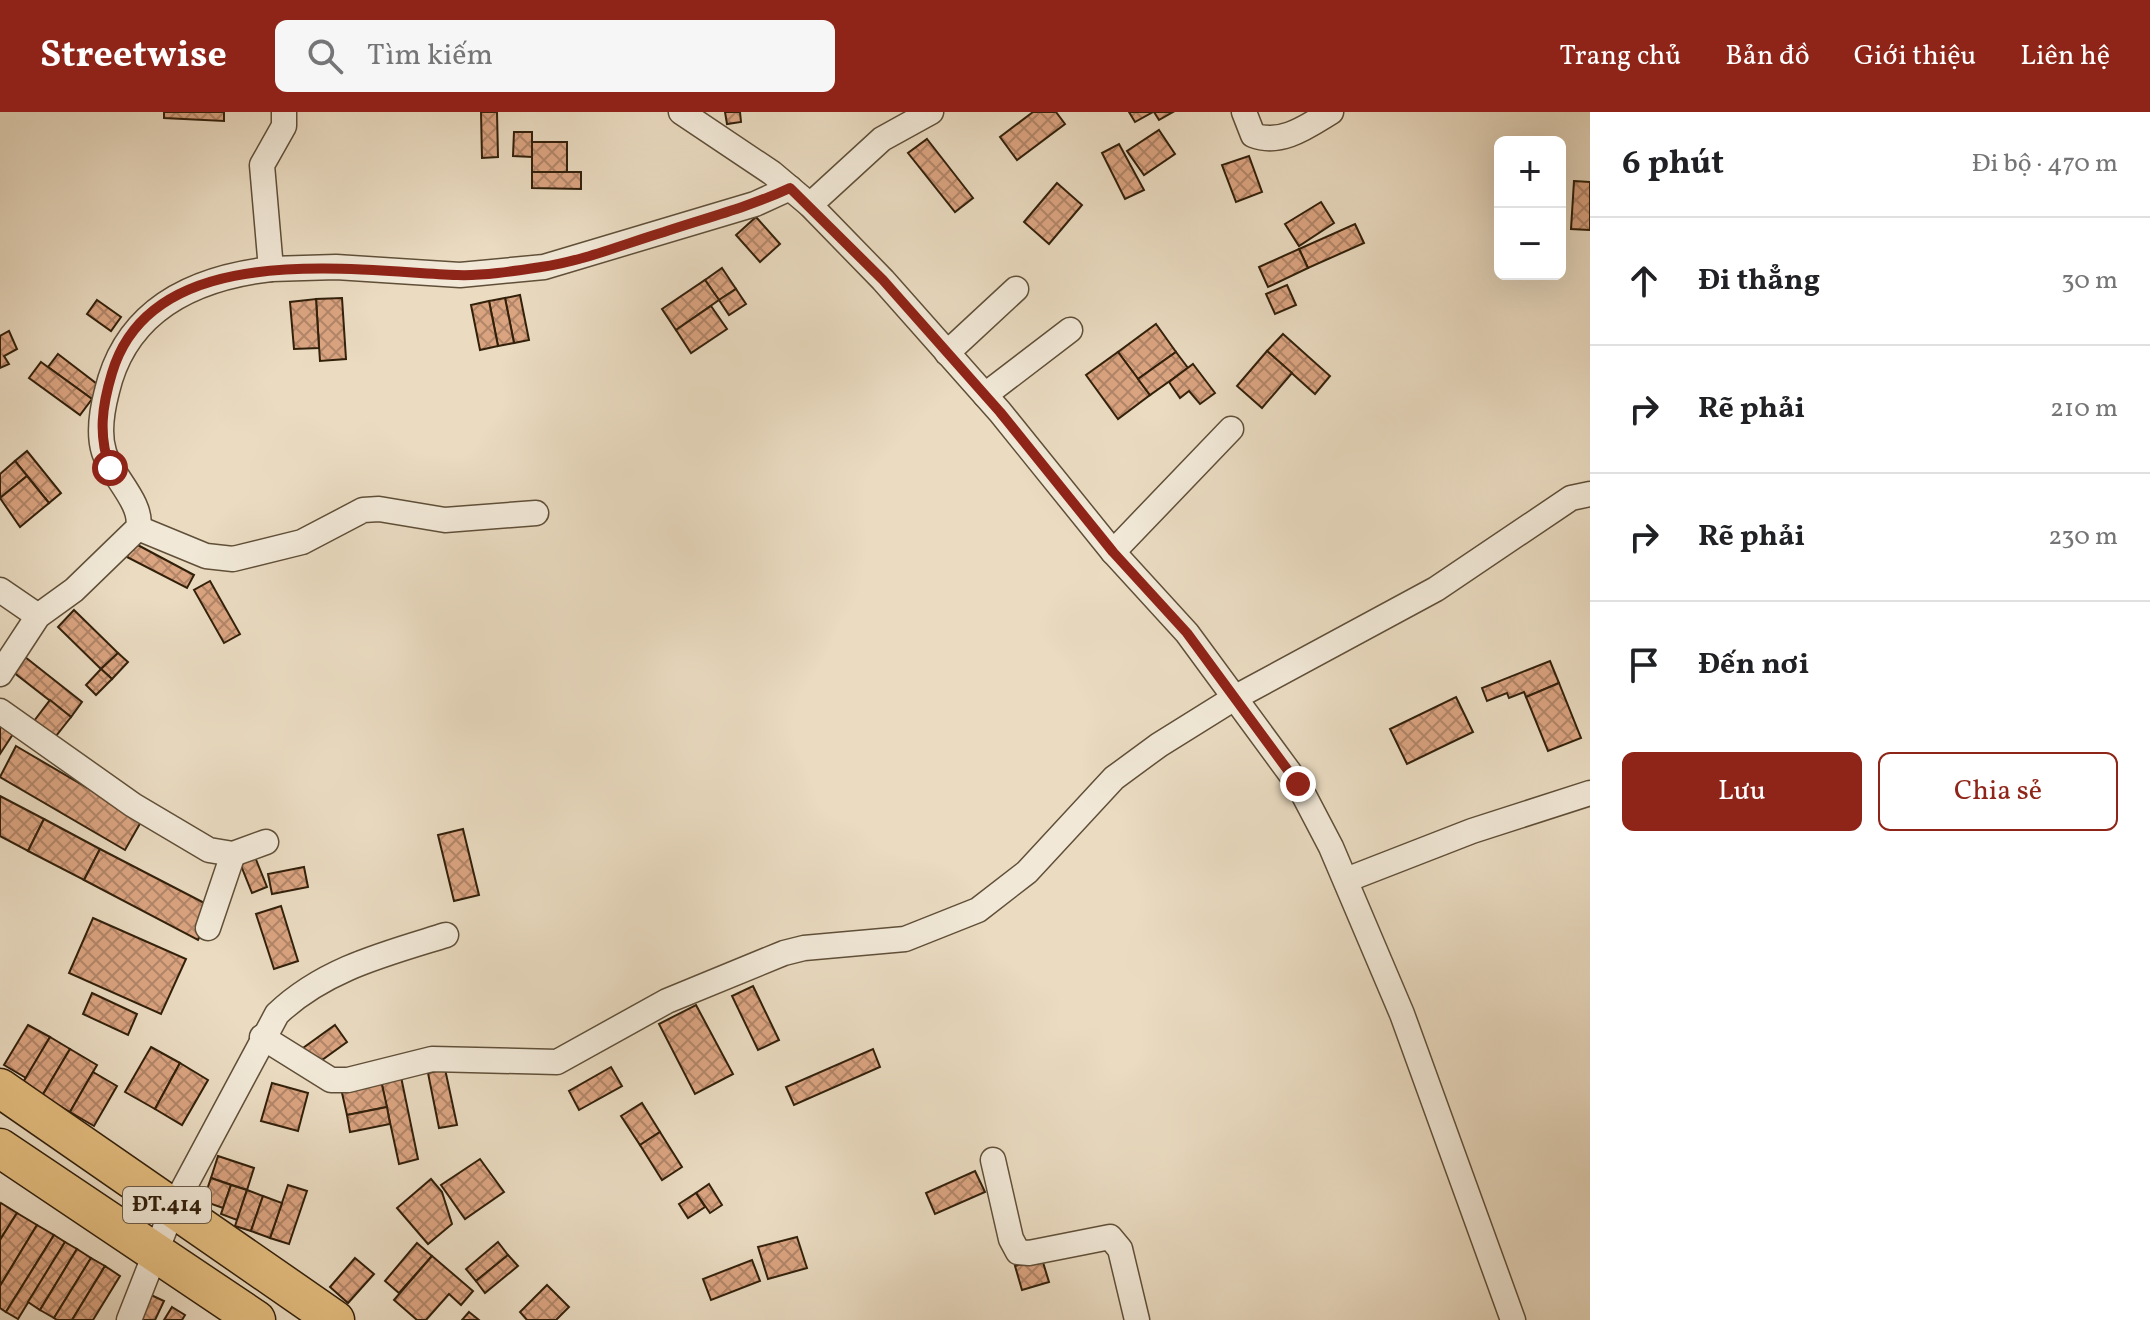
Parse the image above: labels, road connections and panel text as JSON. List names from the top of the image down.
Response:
{
  "streets": {
    "main road": ["ĐT.414"]
  },
  "page": {
    "header": "Streetwise",
    "search": "Tìm kiếm",
    "nav": [
      "Trang chủ",
      "Bản đồ",
      "Giới thiệu",
      "Liên hệ"
    ],
    "heading": ["6 phút", "Đi bộ · 470 m"],
    "map_buttons": ["+", "−"],
    "list": [
      ["Đi thẳng", "30 m"],
      ["Rẽ phải", "210 m"],
      ["Rẽ phải", "230 m"],
      "Đến nơi"
    ],
    "buttons": ["Lưu", "Chia sẻ"]
  }
}
